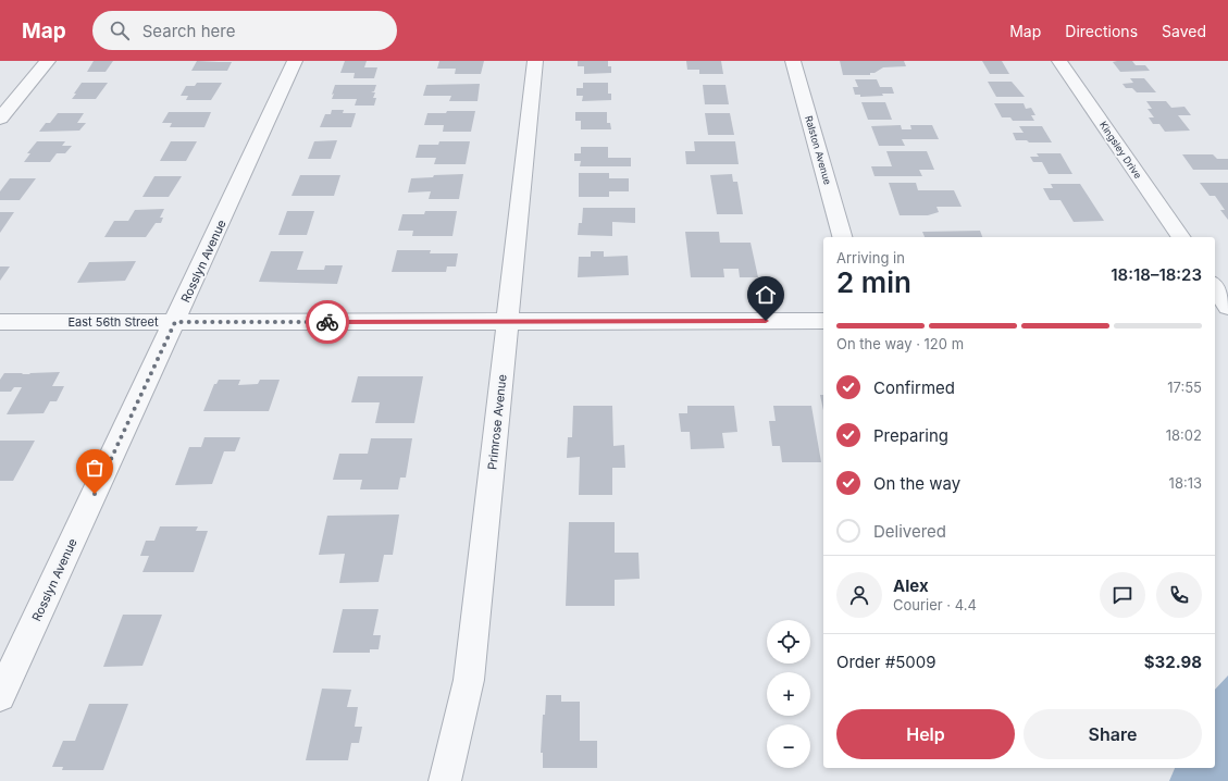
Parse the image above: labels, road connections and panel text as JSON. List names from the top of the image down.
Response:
{
  "streets": {
    "street": [
      "Ralston Avenue",
      "Kingsley Drive",
      "Rosslyn Avenue",
      "East 56th Street",
      "Primrose Avenue"
    ]
  },
  "crossings": [
    ["Rosslyn Avenue", "East 56th Street"],
    ["East 56th Street", "Primrose Avenue"]
  ],
  "page": {
    "header": "Map",
    "search": "Search here",
    "nav": ["Map", "Directions", "Saved"],
    "heading": ["2 min", "Arriving in", "18:18–18:23"],
    "panel": [
      "Alex",
      "Courier · 4.4",
      "Order #5009",
      "$32.98"
    ],
    "bar": "On the way · 120 m",
    "list": [
      ["Confirmed", "17:55"],
      ["Preparing", "18:02"],
      ["On the way", "18:13"],
      "Delivered"
    ],
    "map_buttons": ["+", "−"],
    "buttons": ["Help", "Share"]
  }
}
